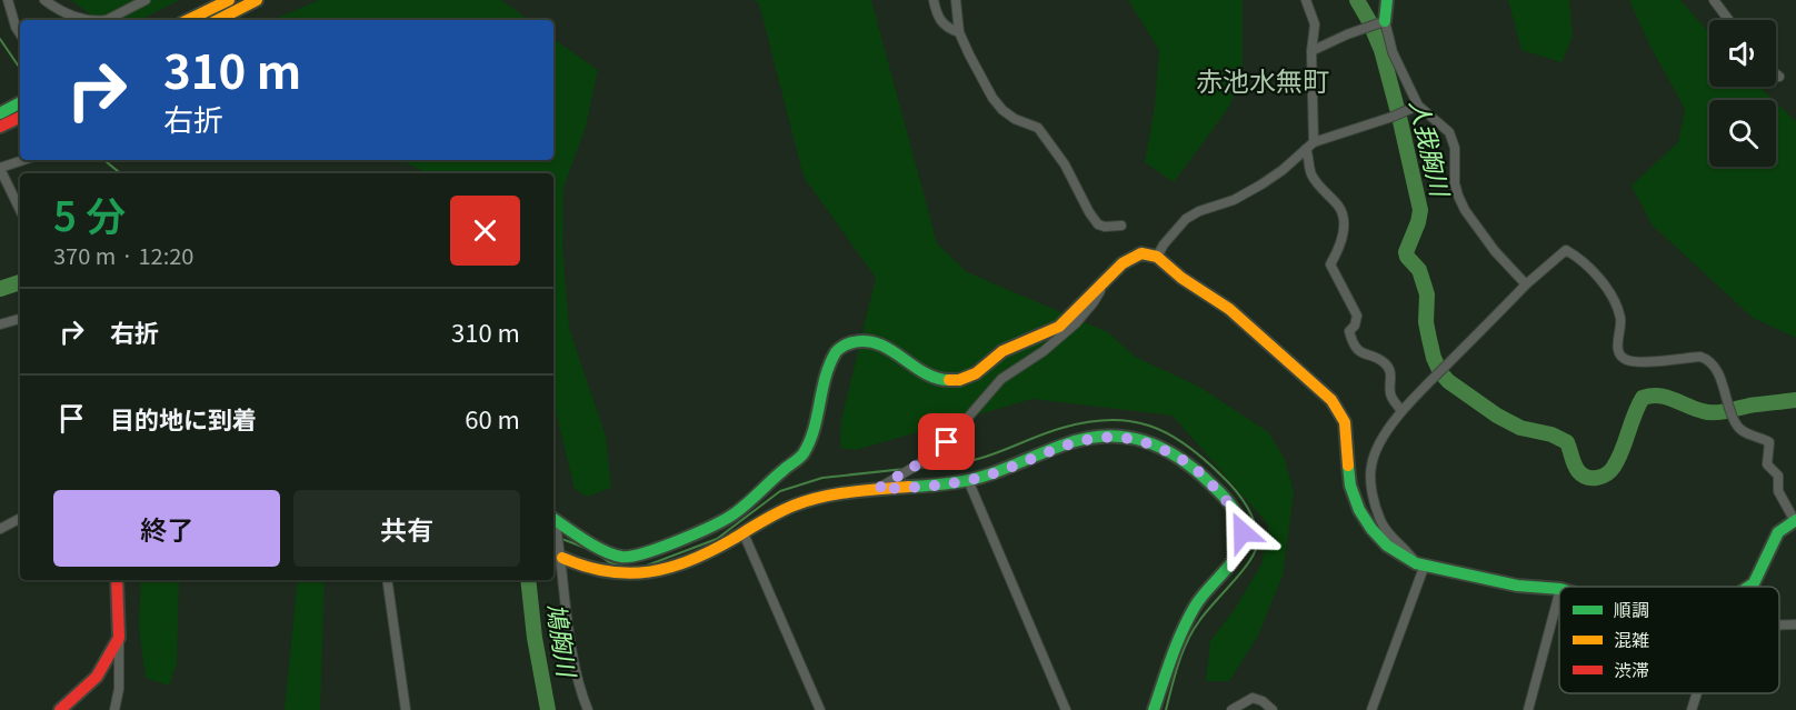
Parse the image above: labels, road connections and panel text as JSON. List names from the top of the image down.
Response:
{
  "districts": ["赤池水無町"],
  "water": ["人我胸川", "鳩胸川"],
  "legend": ["順調", "混雑", "渋滞"],
  "page": {
    "turn": ["310 m", "右折"],
    "heading": ["5 分", "370 m · 12:20"],
    "list": [
      {
        "name": "右折",
        "value": "310 m"
      },
      {
        "name": "目的地に到着",
        "value": "60 m"
      }
    ],
    "buttons": ["終了", "共有"]
  }
}
